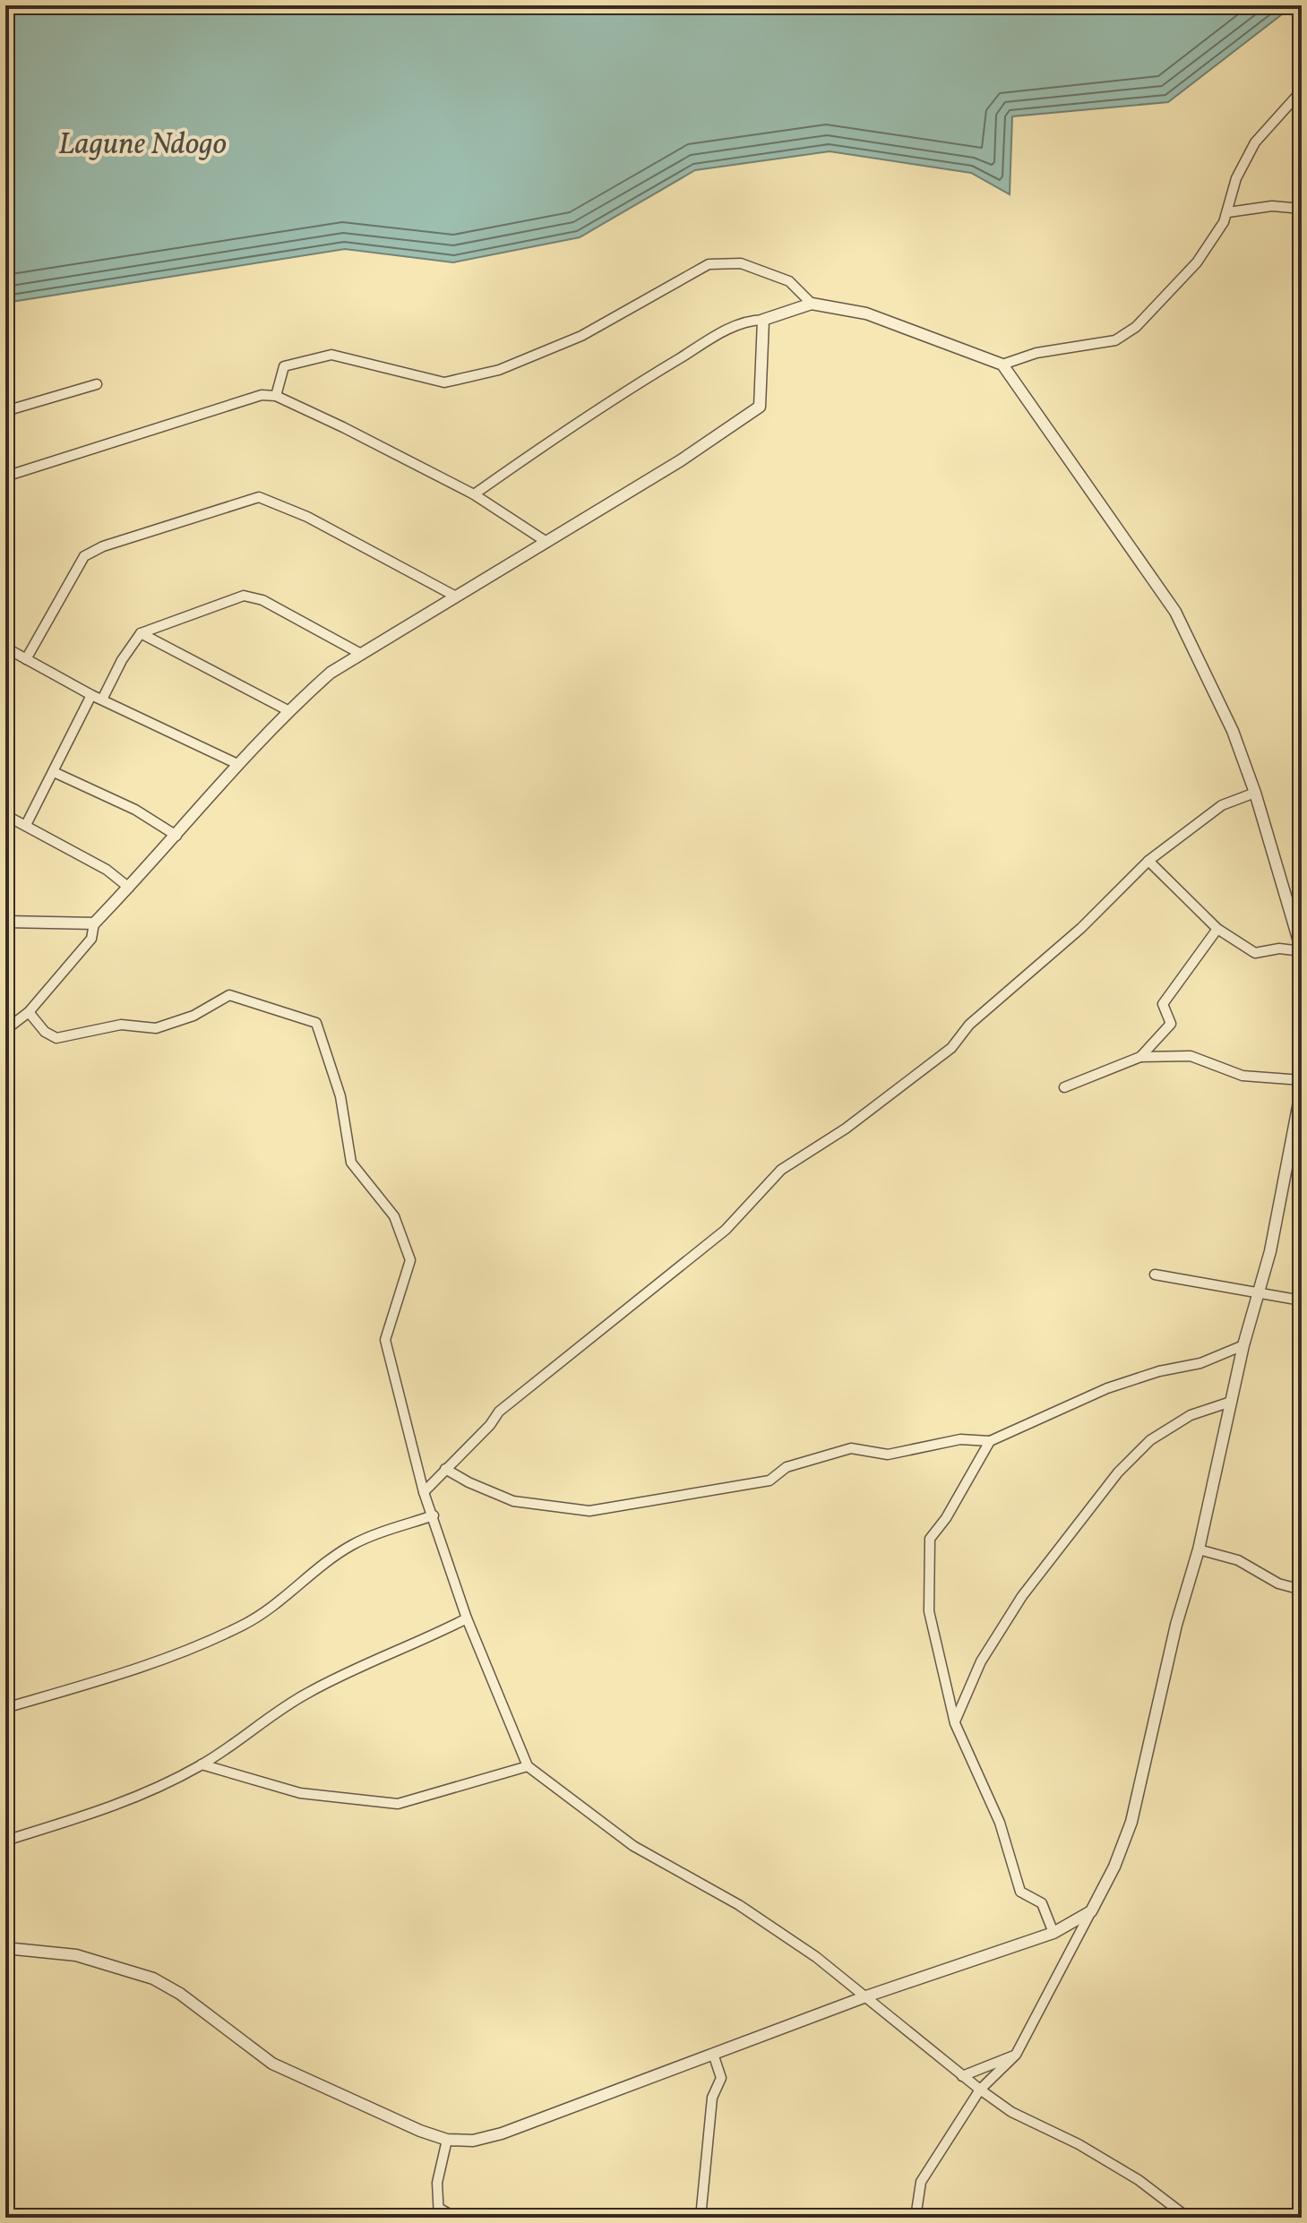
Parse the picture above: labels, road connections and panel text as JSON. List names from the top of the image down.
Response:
{
  "water": ["Lagune Ndogo"]
}
